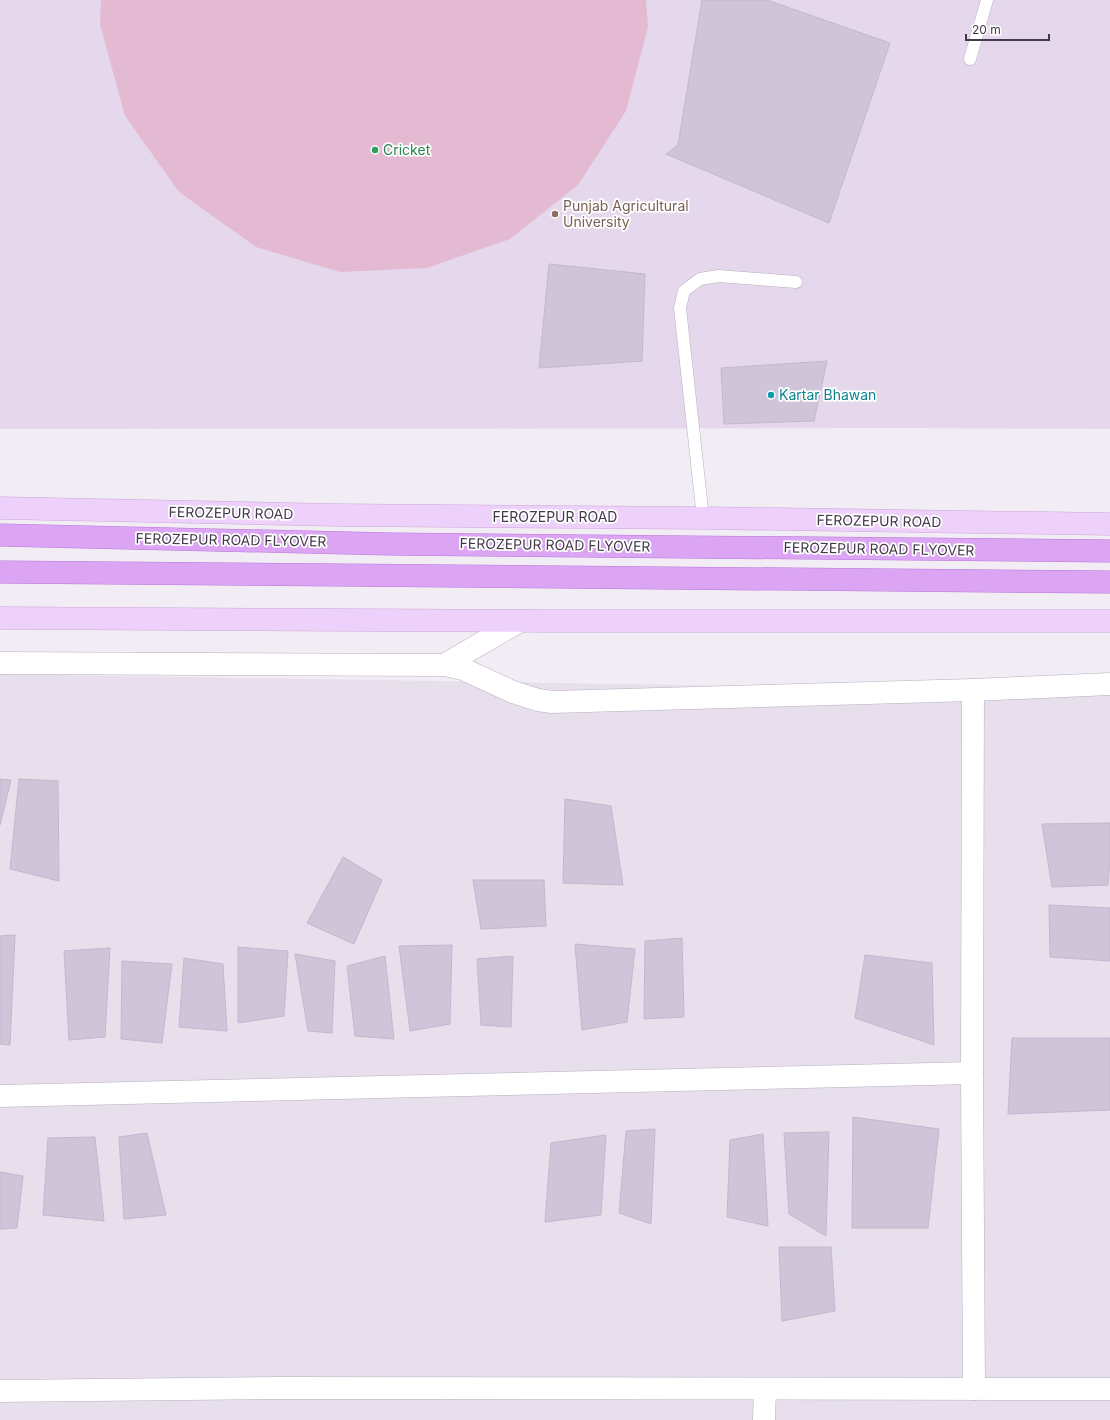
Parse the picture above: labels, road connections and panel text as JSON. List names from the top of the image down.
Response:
{
  "streets": {
    "main road": ["FEROZEPUR ROAD", "FEROZEPUR ROAD FLYOVER"]
  },
  "places": ["Cricket", "Punjab Agricultural University", "Kartar Bhawan"],
  "scale_bar": "20 m"
}
